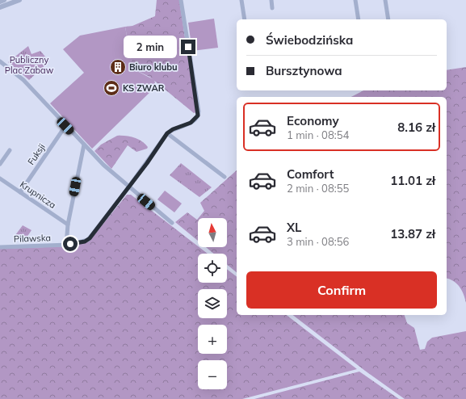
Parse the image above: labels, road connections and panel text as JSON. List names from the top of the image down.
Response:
{
  "streets": {
    "street": ["Fuksji", "Krupnicza", "Pilawska"]
  },
  "crossings": [
    ["Fuksji", "Krupnicza"]
  ],
  "parks": ["Publiczny Plac Zabaw"],
  "places": {
    "building": ["Biuro klubu"],
    "sports": ["KS ZWAR"]
  },
  "north": "top",
  "page": {
    "banner": ["Świebodzińska", "Bursztynowa"],
    "bubble": "2 min",
    "list": [
      {
        "name": "Economy",
        "note": "1 min · 08:54",
        "value": "8.16 zł"
      },
      {
        "name": "Comfort",
        "note": "2 min · 08:55",
        "value": "11.01 zł"
      },
      {
        "name": "XL",
        "note": "3 min · 08:56",
        "value": "13.87 zł"
      }
    ],
    "map_buttons": ["+", "−"],
    "buttons": "Confirm"
  }
}
